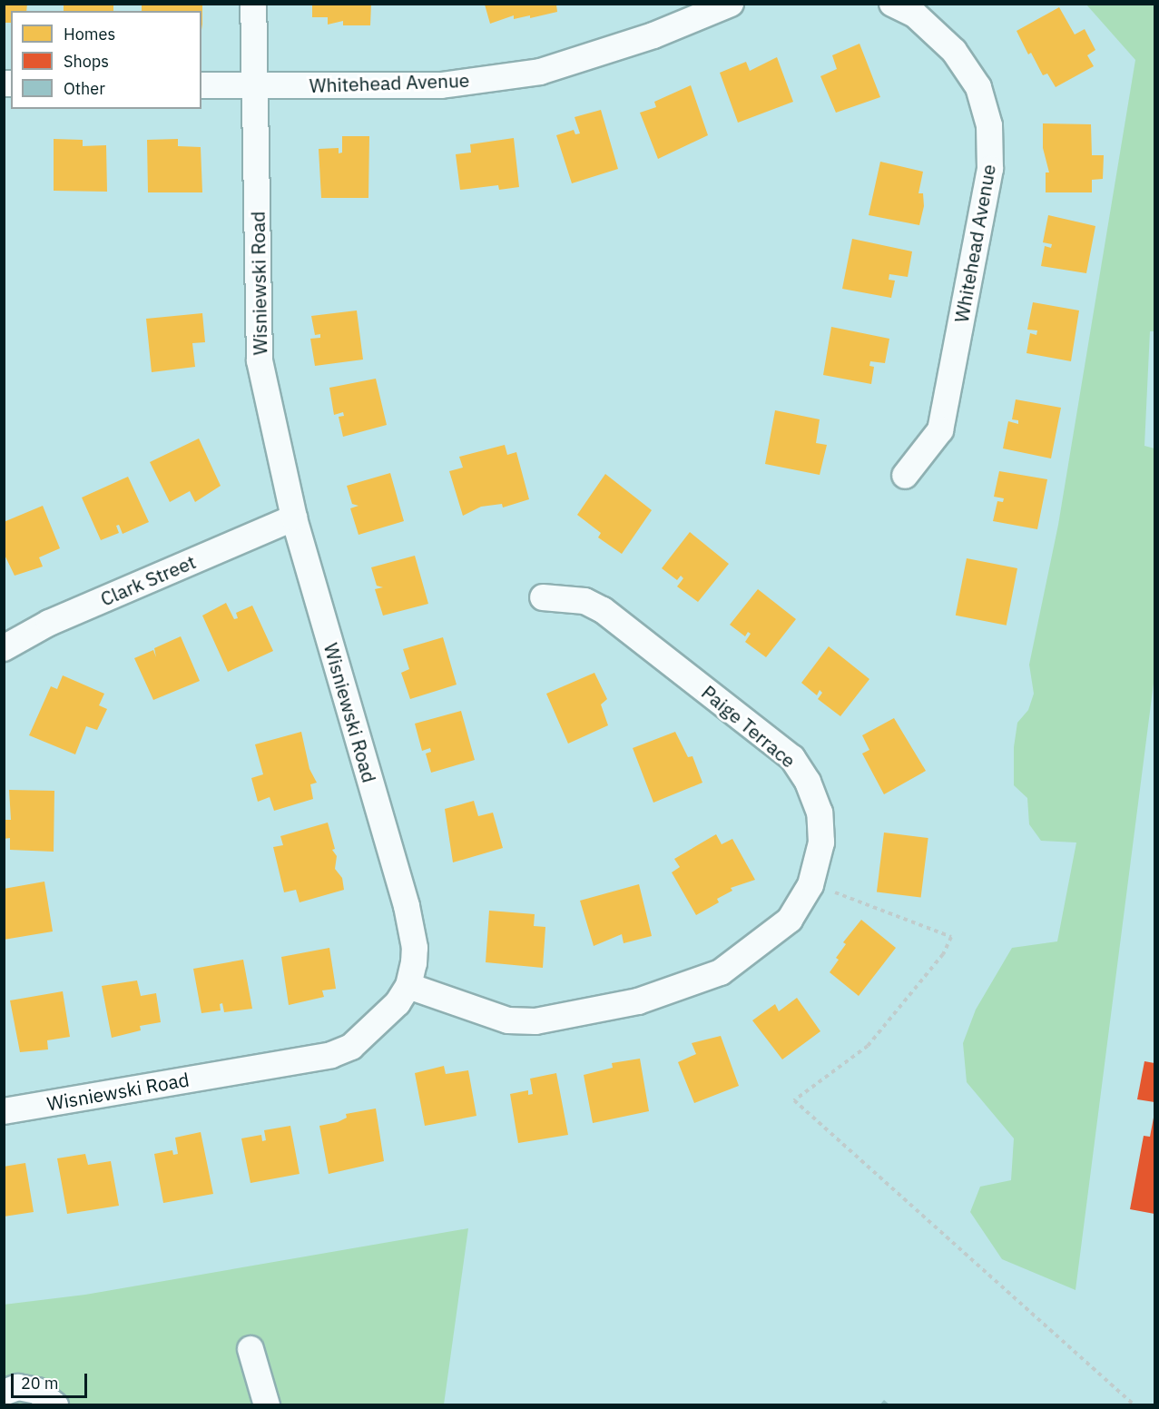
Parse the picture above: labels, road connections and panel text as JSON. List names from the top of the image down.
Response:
{
  "streets": {
    "street": [
      "Whitehead Avenue",
      "Wisniewski Road",
      "Clark Street",
      "Paige Terrace"
    ]
  },
  "crossings": [
    ["Whitehead Avenue", "Wisniewski Road"],
    ["Wisniewski Road", "Clark Street"],
    ["Wisniewski Road", "Paige Terrace"]
  ],
  "legend": ["Homes", "Shops", "Other"],
  "scale_bar": "20 m"
}
